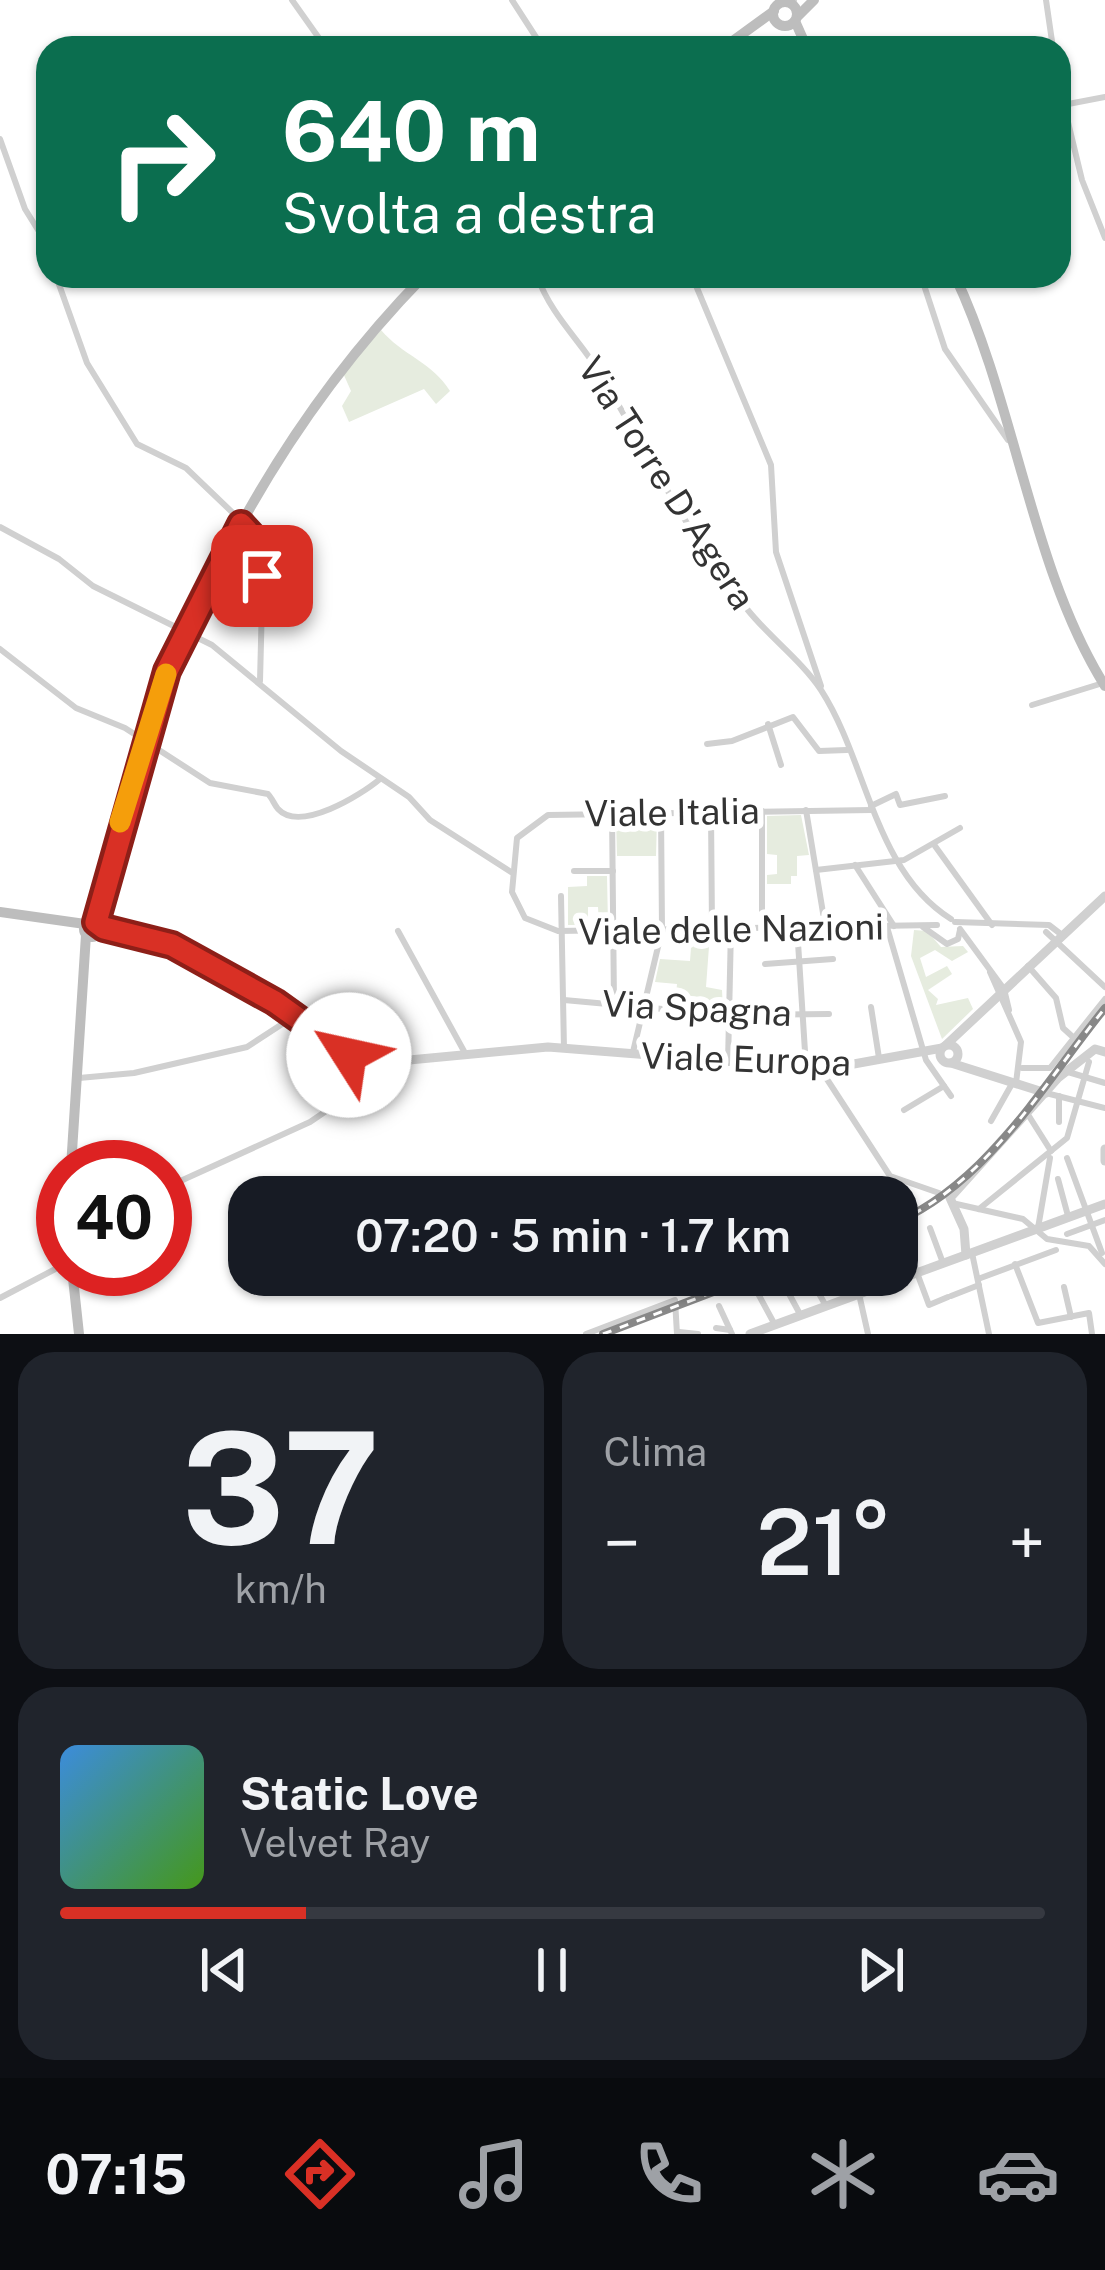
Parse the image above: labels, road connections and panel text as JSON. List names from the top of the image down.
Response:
{
  "streets": {
    "street": [
      "Via Torre D'Agera",
      "Viale Italia",
      "Viale delle Nazioni",
      "Via Spagna",
      "Viale Europa"
    ]
  },
  "crossings": [
    ["Via Torre D'Agera", "Viale Italia"],
    ["Viale Italia", "Viale delle Nazioni"]
  ],
  "page": {
    "turn": ["640 m", "Svolta a destra"],
    "limit": "40",
    "trip": "07:20 · 5 min · 1.7 km",
    "tile": [
      ["37", "km/h"],
      "Clima"
    ],
    "heat": ["−", "21°", "+"],
    "song": ["Static Love", "Velvet Ray"],
    "tabs": "07:15"
  }
}
